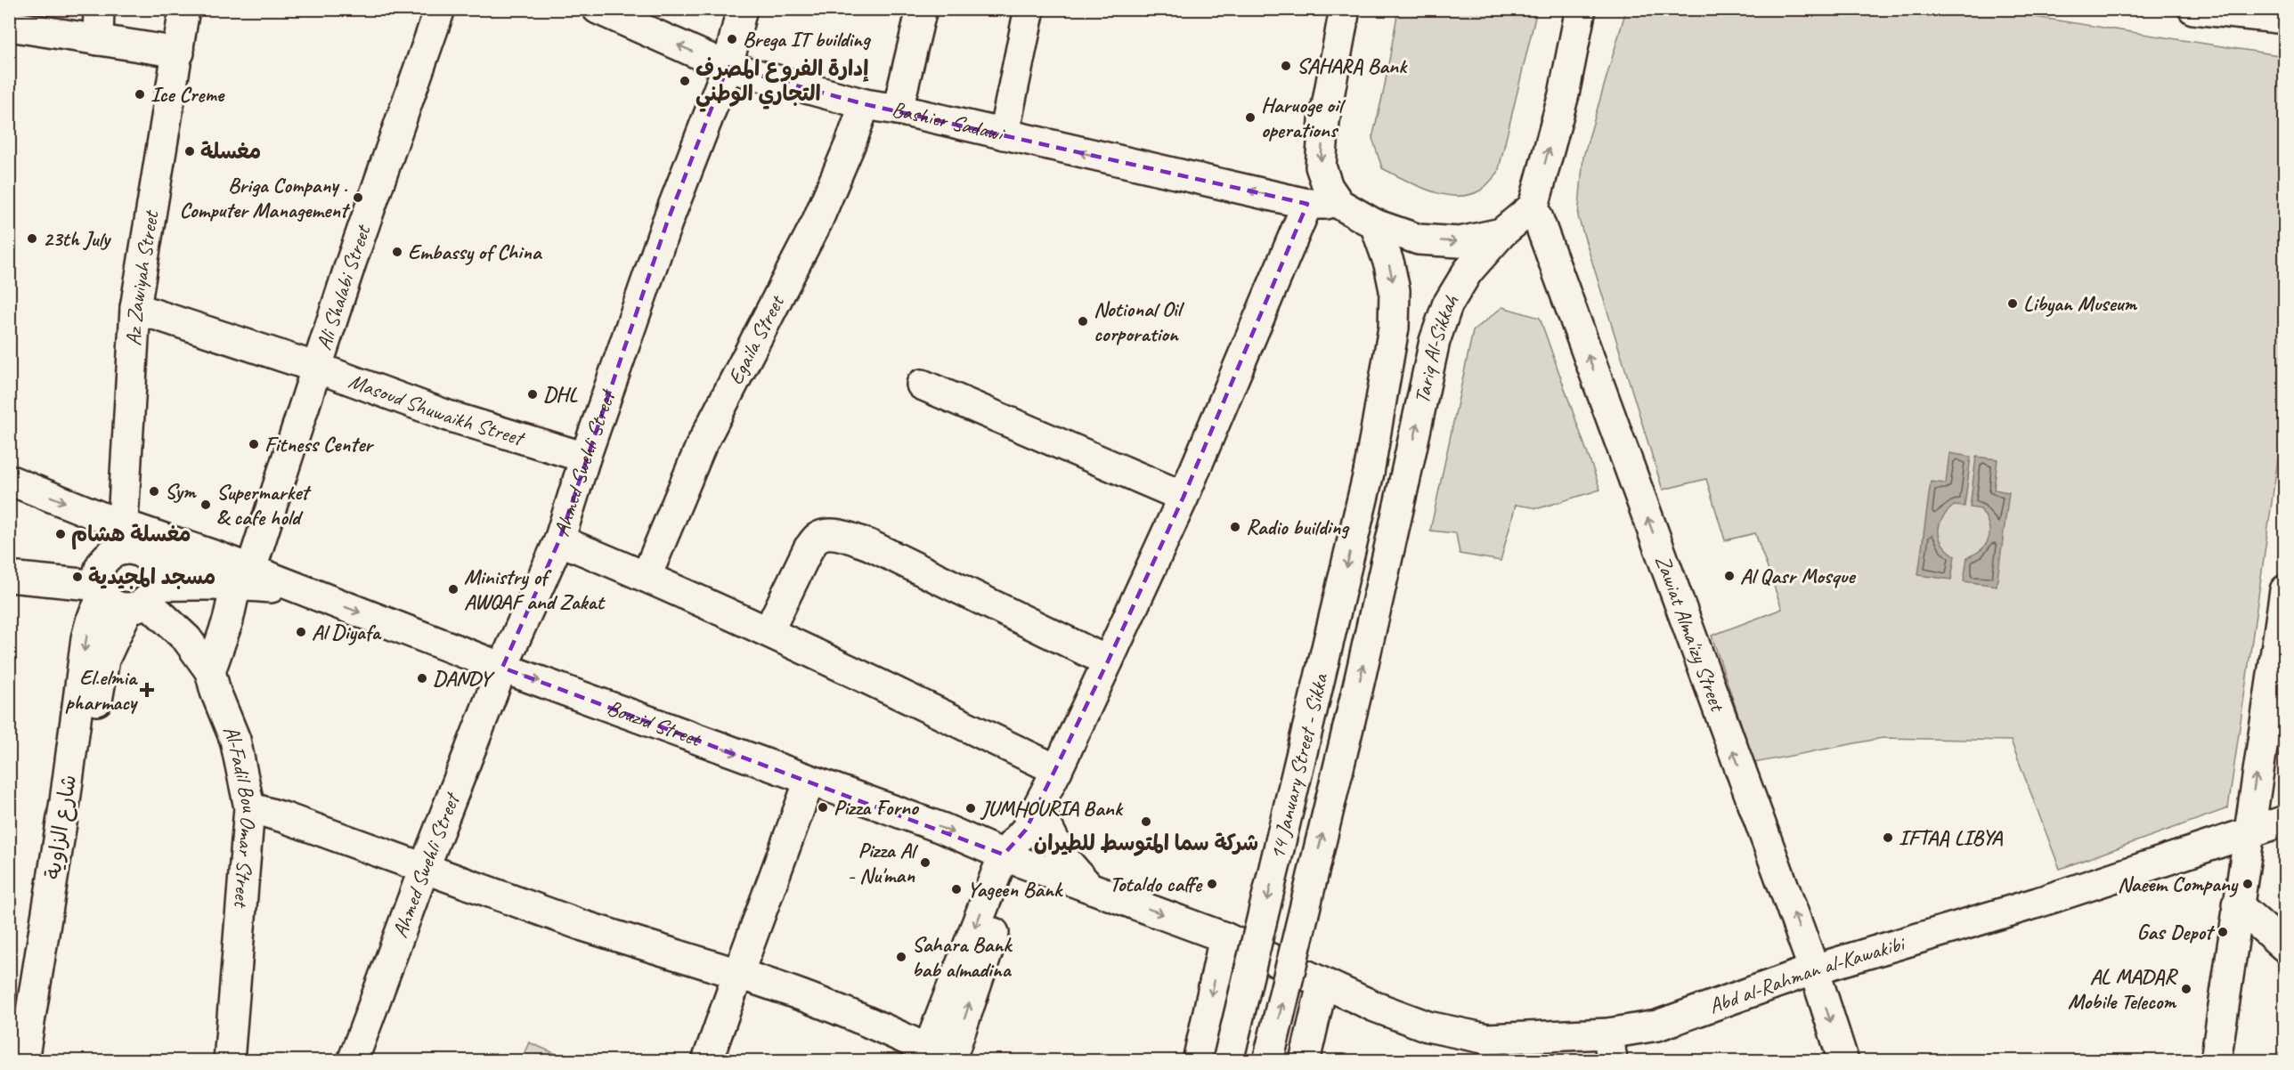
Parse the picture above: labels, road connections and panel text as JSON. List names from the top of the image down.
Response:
{
  "streets": {
    "main road": [
      "Bashier Sadawi",
      "Az Zawiyah Street",
      "Ali Shalabi Street",
      "Egaila Street",
      "Tariq Al-Sikkah",
      "Masoud Shuwaikh Street",
      "Ahmed Swehli Street",
      "Zawiat Alma'izy Street",
      "Bouzid Street",
      "14 January Street - Sikka",
      "Al-Fadil Bou Omar Street",
      "شارع الزاوية",
      "Abd al-Rahman al-Kawakibi"
    ]
  },
  "crossings": [
    ["Bashier Sadawi", "Egaila Street"],
    ["Bashier Sadawi", "Ahmed Swehli Street"],
    ["Az Zawiyah Street", "Masoud Shuwaikh Street"],
    ["Az Zawiyah Street", "Bouzid Street"],
    ["Az Zawiyah Street", "Al-Fadil Bou Omar Street"],
    ["Az Zawiyah Street", "شارع الزاوية"],
    ["Ali Shalabi Street", "Masoud Shuwaikh Street"],
    ["Ali Shalabi Street", "Bouzid Street"],
    ["Ali Shalabi Street", "Al-Fadil Bou Omar Street"],
    ["Tariq Al-Sikkah", "Zawiat Alma'izy Street"],
    ["Tariq Al-Sikkah", "14 January Street - Sikka"],
    ["Masoud Shuwaikh Street", "Ahmed Swehli Street"],
    ["Ahmed Swehli Street", "Bouzid Street"],
    ["Zawiat Alma'izy Street", "Abd al-Rahman al-Kawakibi"],
    ["Bouzid Street", "Al-Fadil Bou Omar Street"],
    ["Bouzid Street", "Abd al-Rahman al-Kawakibi"],
    ["Al-Fadil Bou Omar Street", "شارع الزاوية"]
  ],
  "one_way": ["Bashier Sadawi"],
  "places": {
    "other": [
      "Brega IT building",
      "SAHARA Bank",
      "إدارة الفروع المصرف التجاري الوطني",
      "Ice Creme",
      "Haruoge oil operations",
      "مغسلة",
      "Briga Company . Computer Management",
      "23th July",
      "Embassy of China",
      "Libyan Museum",
      "Notional Oil corporation",
      "DHL",
      "Fitness Center",
      "Sym",
      "Supermarket & cafe hold",
      "Radio building",
      "مغسلة هشام",
      "Al Qasr Mosque",
      "مسجد المجيدية",
      "Ministry of AWQAF and Zakat",
      "Al Diyafa",
      "DANDY",
      "Pizza Forno",
      "JUMHOURIA Bank",
      "شركة سما المتوسط للطيران",
      "IFTAA LIBYA",
      "Pizza Al - Nu'man",
      "Totaldo caffe",
      "Naeem Company",
      "Yageen Bank",
      "Gas Depot",
      "Sahara Bank bab almadina",
      "AL MADAR Mobile Telecom"
    ],
    "health": ["El.elmia pharmacy"]
  }
}
